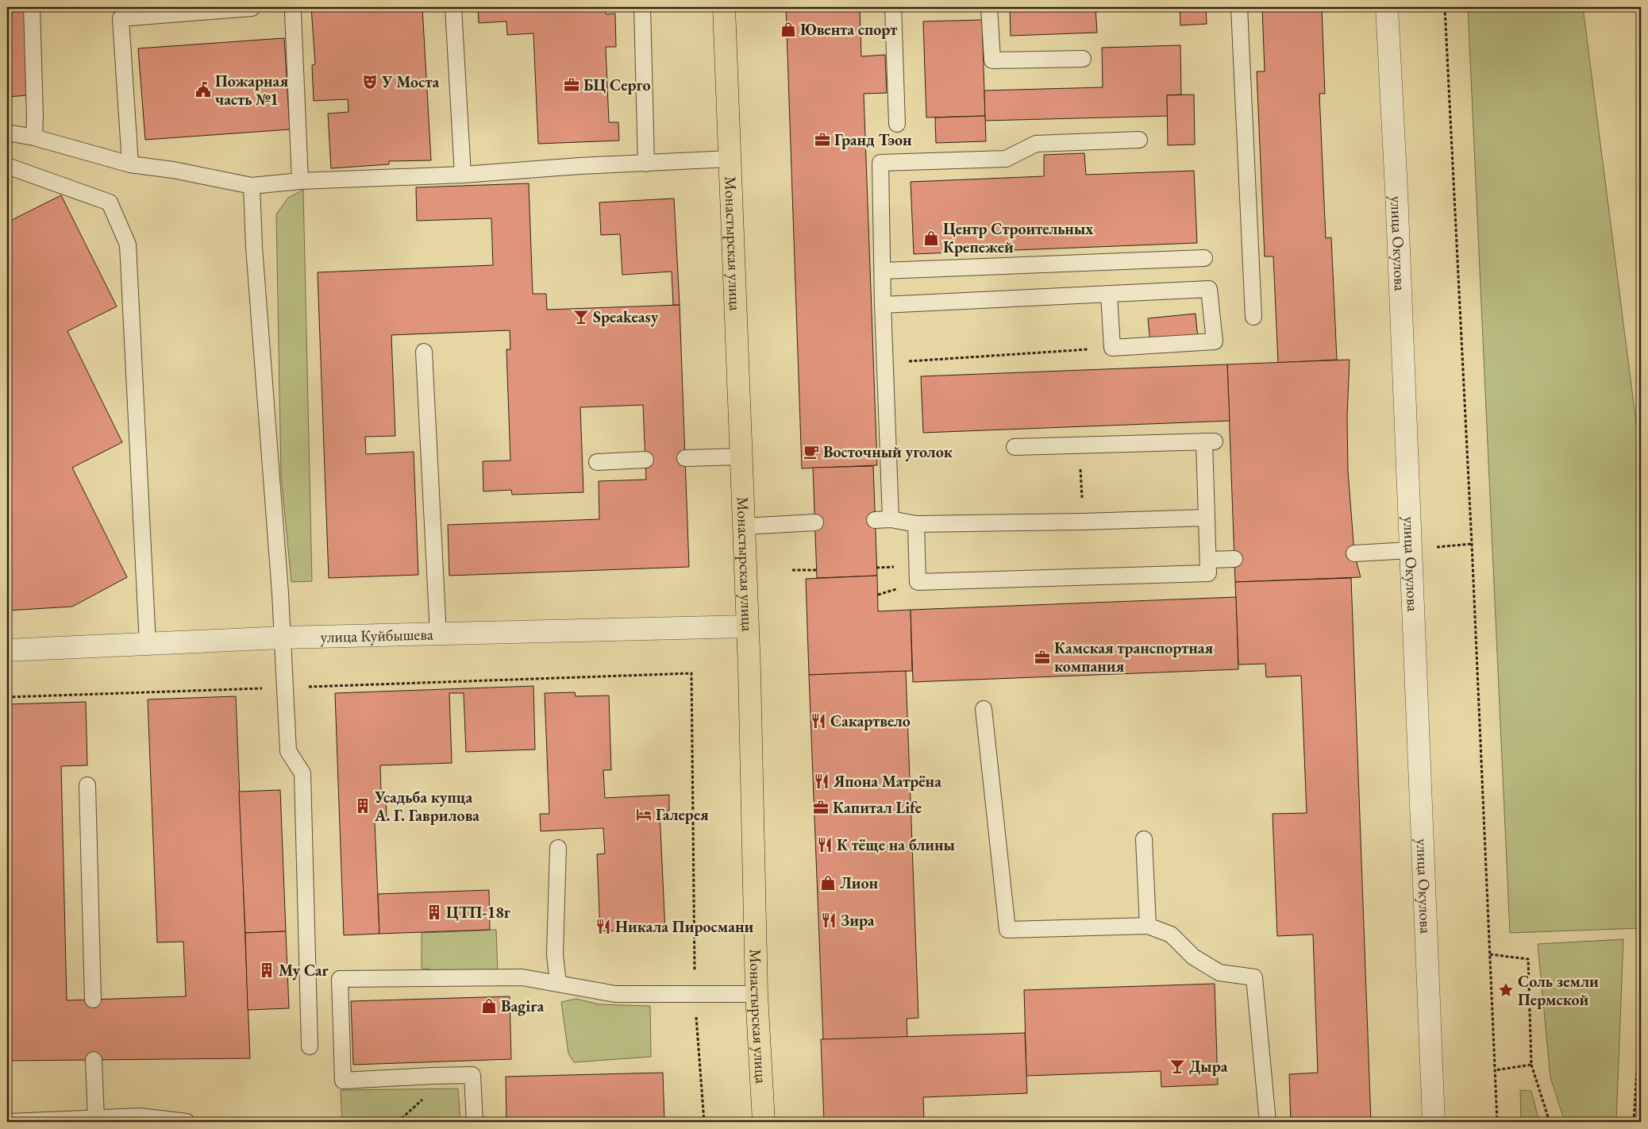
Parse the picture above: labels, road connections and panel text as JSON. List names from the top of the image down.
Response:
{
  "streets": {
    "main road": ["Монастырская улица"],
    "street": ["улица Окулова", "улица Куйбышева"]
  },
  "crossings": [
    ["Монастырская улица", "улица Куйбышева"]
  ],
  "places": {
    "shop": [
      "Ювента спорт",
      "Центр Строительных Крепежей",
      "Лион",
      "Bagira"
    ],
    "theatre": ["У Моста"],
    "office": [
      "БЦ Серго",
      "Гранд Тэон",
      "Камская транспортная компания",
      "Капитал Life"
    ],
    "public building": ["Пожарная часть №1"],
    "bar": ["Speakeasy", "Дыра"],
    "cafe": ["Восточный уголок"],
    "restaurant": [
      "Сакартвело",
      "Япона Матрёна",
      "К тёще на блины",
      "Зира",
      "Никала Пиросмани"
    ],
    "building": ["Усадьба купца А. Г. Гаврилова", "ЦТП-18г", "My Car"],
    "hotel": ["Галерея"],
    "place": ["Соль земли Пермской"]
  }
}
